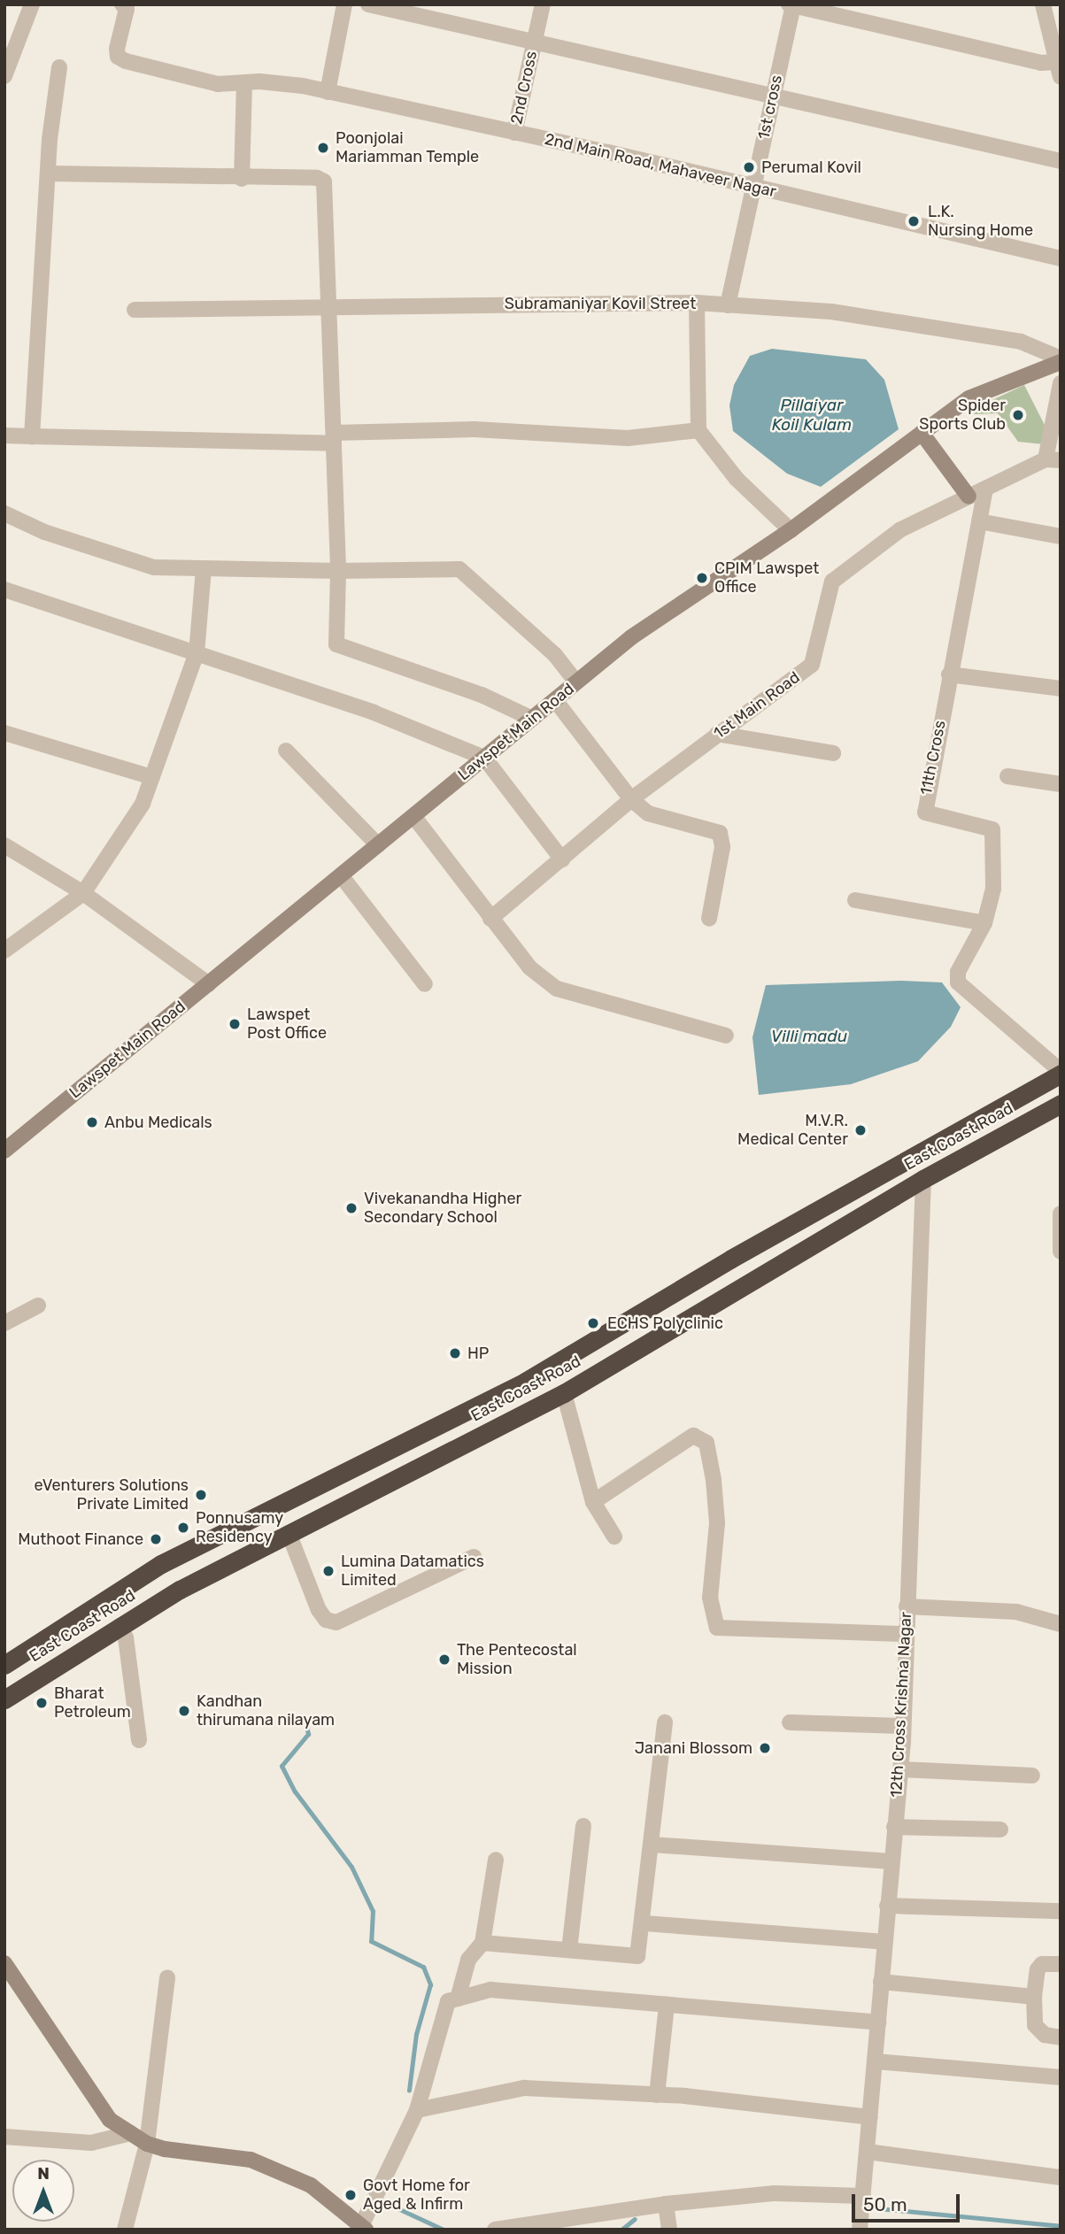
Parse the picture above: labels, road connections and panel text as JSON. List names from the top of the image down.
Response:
{
  "streets": {
    "highway": ["East Coast Road"],
    "street": [
      "2nd Cross",
      "1st cross",
      "2nd Main Road, Mahaveer Nagar",
      "Subramaniyar Kovil Street",
      "1st Main Road",
      "Lawspet Main Road",
      "11th Cross",
      "12th Cross Krishna Nagar"
    ]
  },
  "crossings": [
    ["2nd Cross", "2nd Main Road, Mahaveer Nagar"],
    ["1st cross", "2nd Main Road, Mahaveer Nagar"],
    ["1st cross", "Subramaniyar Kovil Street"],
    ["Subramaniyar Kovil Street", "Lawspet Main Road"],
    ["1st Main Road", "11th Cross"],
    ["11th Cross", "East Coast Road"],
    ["East Coast Road", "12th Cross Krishna Nagar"]
  ],
  "water": ["Pillaiyar Koil Kulam", "Villi madu"],
  "places": [
    "Poonjolai Mariamman Temple",
    "Perumal Kovil",
    "L.K. Nursing Home",
    "Spider Sports Club",
    "CPIM Lawspet Office",
    "Lawspet Post Office",
    "Anbu Medicals",
    "M.V.R. Medical Center",
    "Vivekanandha Higher Secondary School",
    "ECHS Polyclinic",
    "HP",
    "eVenturers Solutions Private Limited",
    "Ponnusamy Residency",
    "Muthoot Finance",
    "Lumina Datamatics Limited",
    "The Pentecostal Mission",
    "Bharat Petroleum",
    "Kandhan thirumana nilayam",
    "Janani Blossom",
    "Govt Home for Aged & Infirm"
  ],
  "scale_bar": "50 m",
  "north": "top"
}
